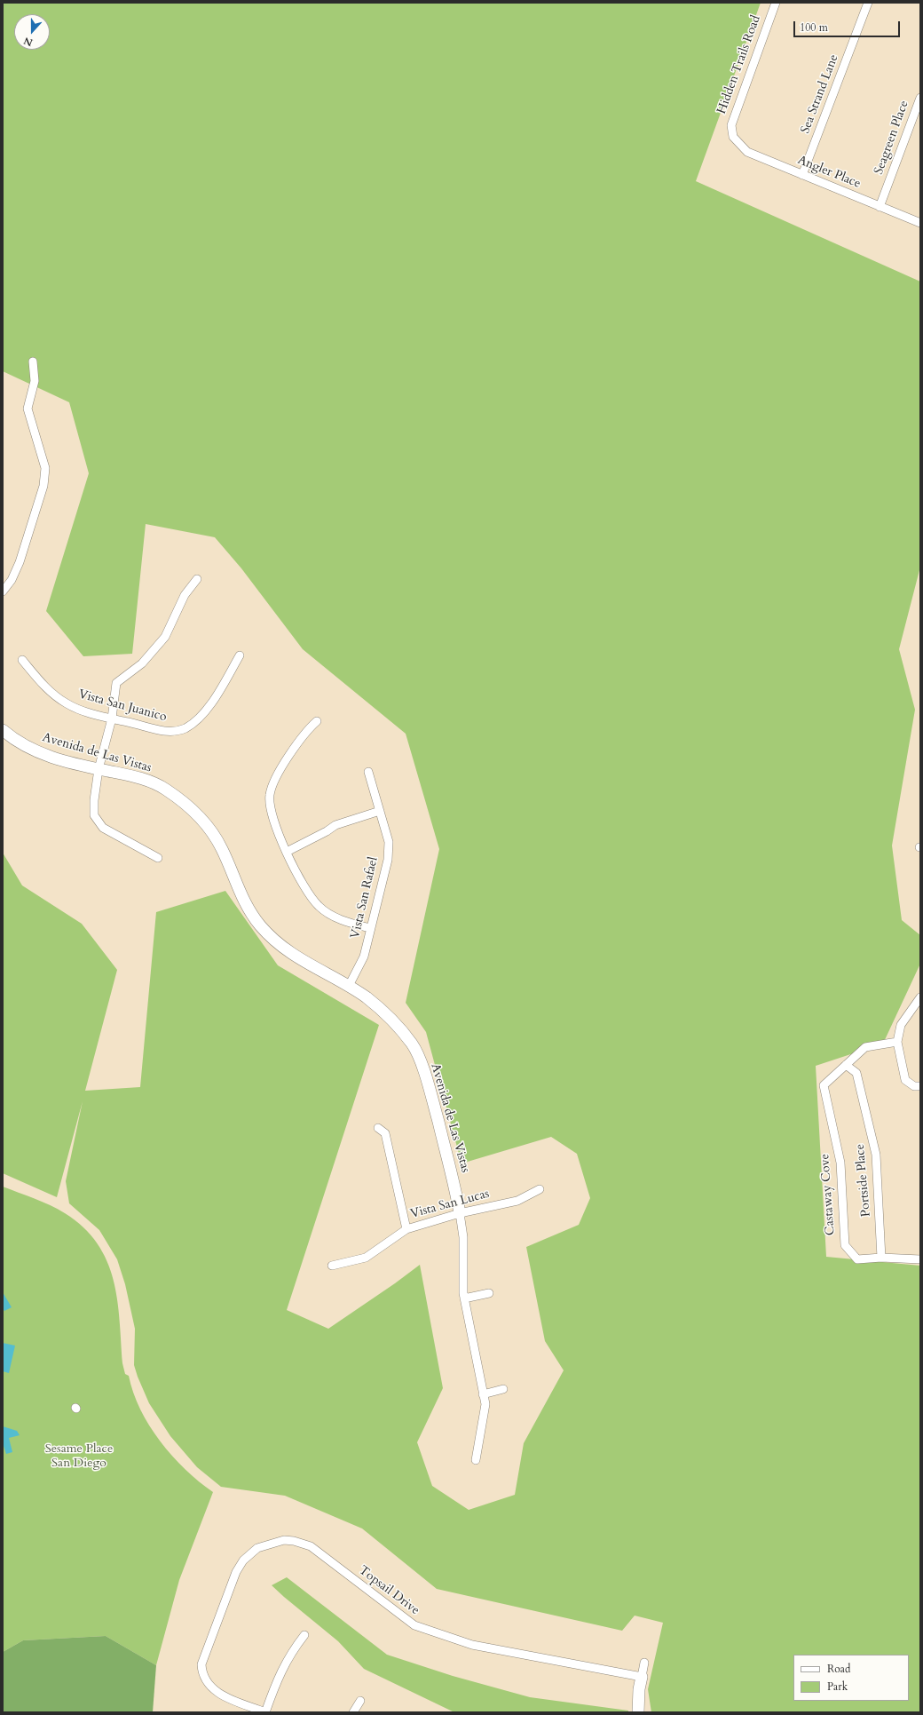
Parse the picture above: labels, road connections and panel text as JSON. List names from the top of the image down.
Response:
{
  "streets": {
    "street": [
      "Hidden Trails Road",
      "Sea Strand Lane",
      "Seagreen Place",
      "Angler Place",
      "Vista San Juanico",
      "Avenida de Las Vistas",
      "Vista San Rafael",
      "Portside Place",
      "Castaway Cove",
      "Vista San Lucas",
      "Topsail Drive"
    ]
  },
  "crossings": [
    ["Hidden Trails Road", "Angler Place"],
    ["Sea Strand Lane", "Angler Place"],
    ["Seagreen Place", "Angler Place"],
    ["Avenida de Las Vistas", "Vista San Rafael"],
    ["Avenida de Las Vistas", "Vista San Lucas"],
    ["Portside Place", "Castaway Cove"]
  ],
  "parks": ["Sesame Place San Diego"],
  "legend": ["Road", "Park"],
  "scale_bar": "100 m",
  "north": "bottom"
}
